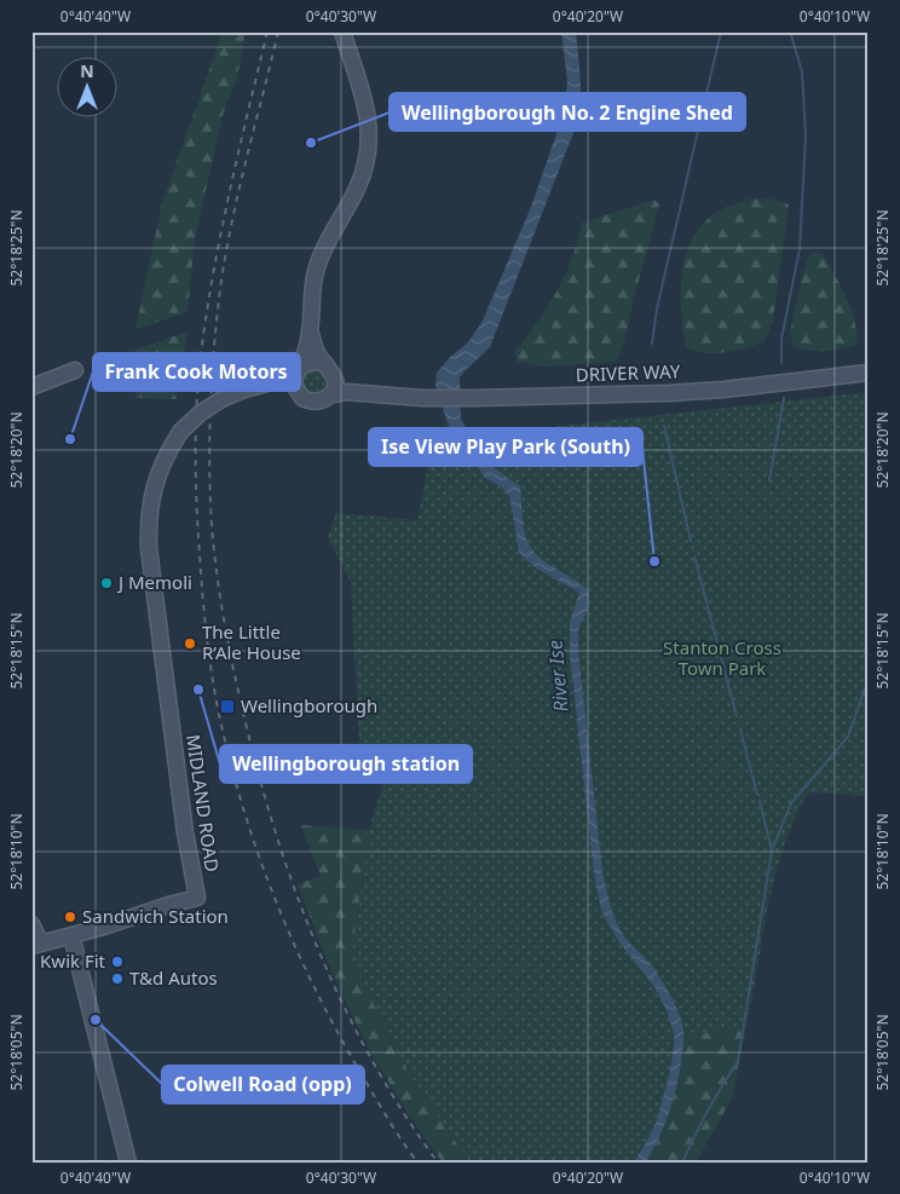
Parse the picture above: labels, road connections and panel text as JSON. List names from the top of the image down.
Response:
{
  "streets": {
    "main road": ["DRIVER WAY", "MIDLAND ROAD"]
  },
  "crossings": [
    ["DRIVER WAY", "MIDLAND ROAD"]
  ],
  "water": ["River Ise"],
  "parks": ["Stanton Cross Town Park"],
  "places": {
    "other": [
      "Wellingborough No. 2 Engine Shed",
      "Frank Cook Motors",
      "Ise View Play Park (South)",
      "J Memoli",
      "The Little R’Ale House",
      "Wellingborough station",
      "Sandwich Station",
      "Kwik Fit",
      "T&d Autos",
      "Colwell Road (opp)"
    ],
    "transit": ["Wellingborough"]
  },
  "north": "top",
  "coordinates": [
    "0°40'40\"W",
    "0°40'30\"W",
    "0°40'20\"W",
    "0°40'10\"W",
    "52°18'25\"N",
    "52°18'20\"N",
    "52°18'15\"N",
    "52°18'10\"N",
    "52°18'05\"N"
  ]
}
